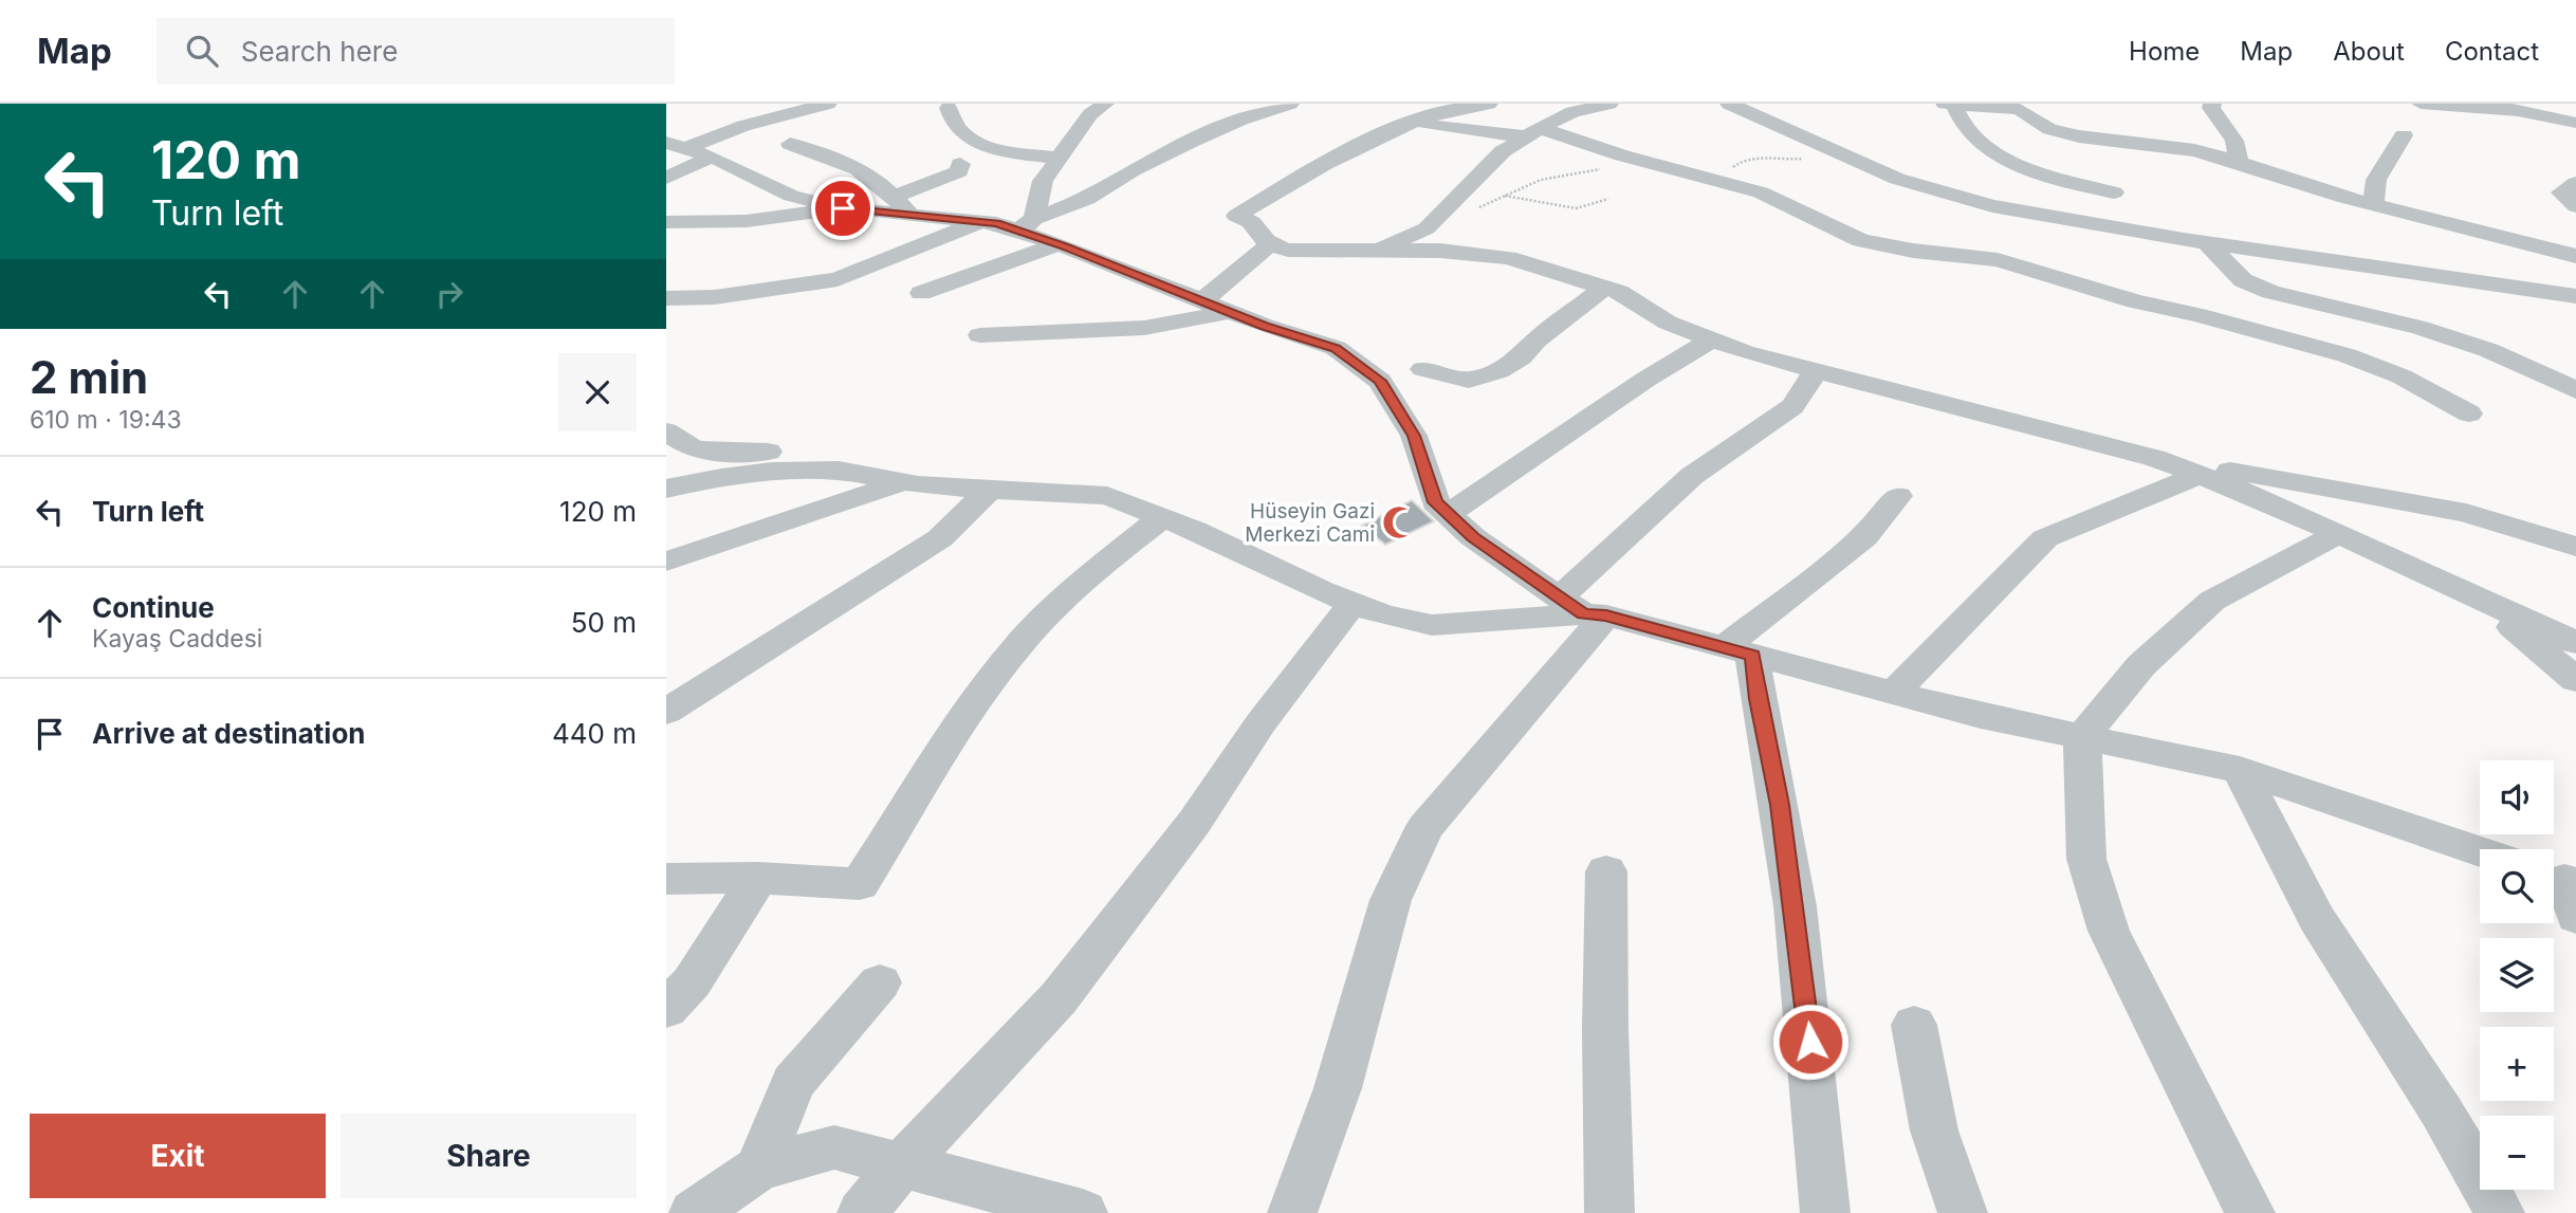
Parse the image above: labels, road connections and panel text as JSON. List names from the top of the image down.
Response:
{
  "places": {
    "mosque": ["Hüseyin Gazi Merkezi Cami"]
  },
  "page": {
    "header": "Map",
    "search": "Search here",
    "nav": [
      "Home",
      "Map",
      "About",
      "Contact"
    ],
    "turn": ["120 m", "Turn left"],
    "heading": ["2 min", "610 m · 19:43"],
    "list": [
      {
        "name": "Turn left",
        "value": "120 m"
      },
      {
        "name": "Continue",
        "note": "Kayaş Caddesi",
        "value": "50 m"
      },
      {
        "name": "Arrive at destination",
        "value": "440 m"
      }
    ],
    "map_buttons": ["+", "−"],
    "buttons": ["Exit", "Share"]
  }
}
